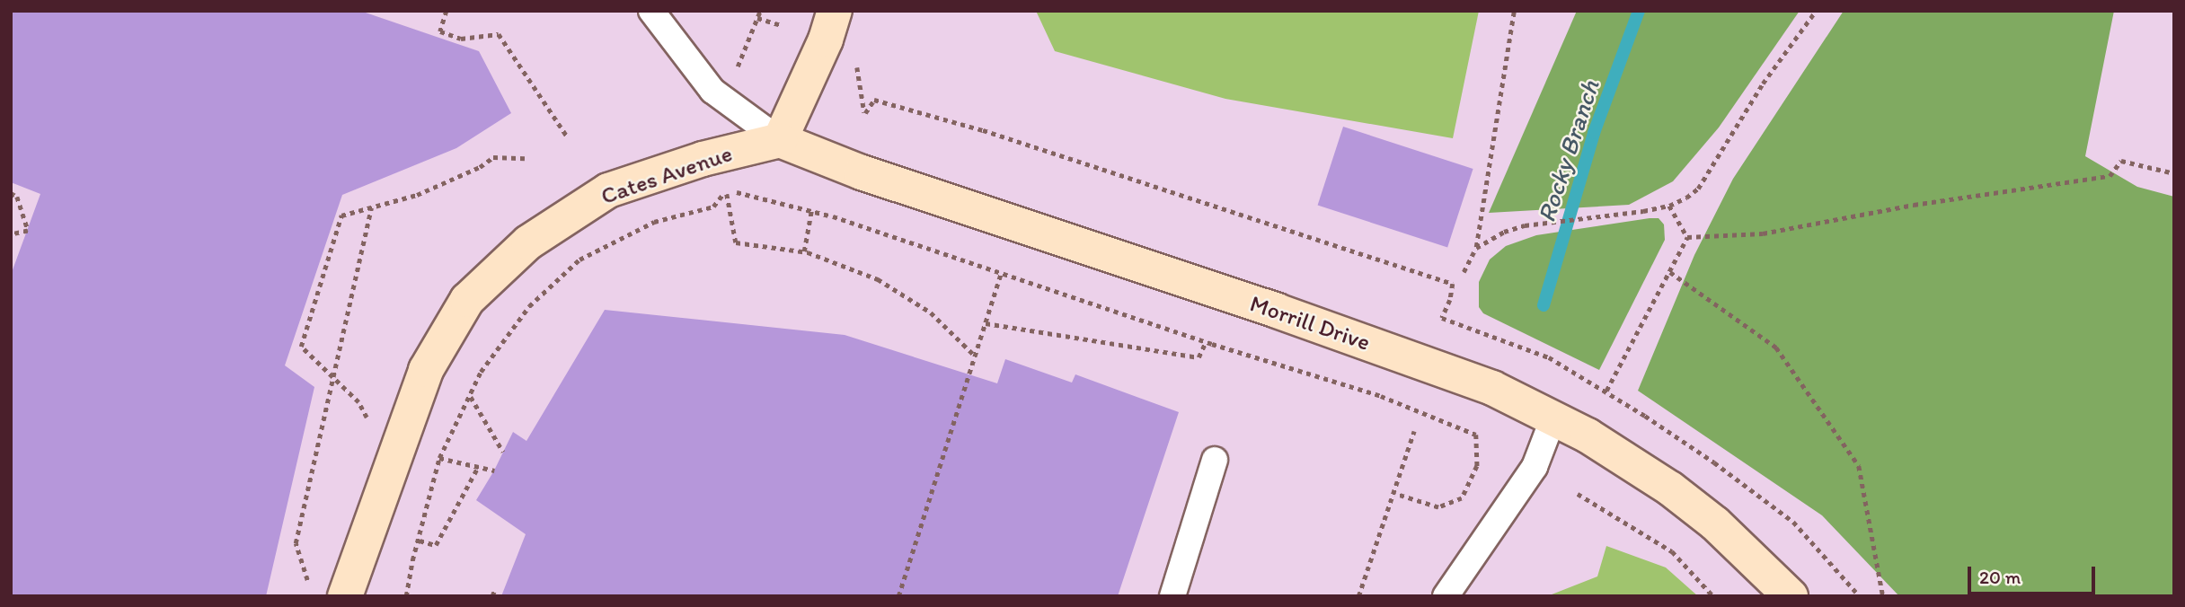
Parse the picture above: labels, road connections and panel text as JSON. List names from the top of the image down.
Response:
{
  "streets": {
    "street": ["Cates Avenue", "Morrill Drive"]
  },
  "crossings": [
    ["Cates Avenue", "Morrill Drive"]
  ],
  "water": ["Rocky Branch"],
  "scale_bar": "20 m"
}
